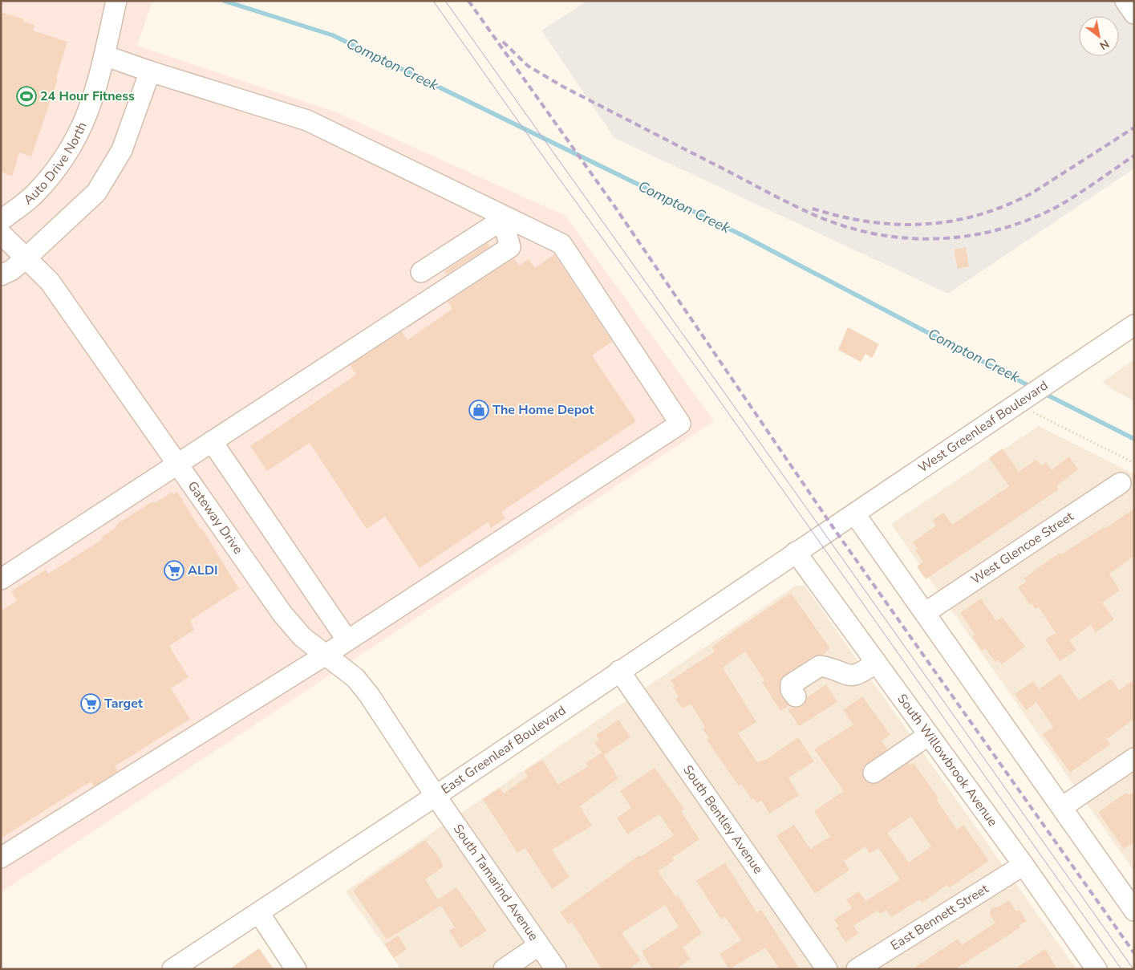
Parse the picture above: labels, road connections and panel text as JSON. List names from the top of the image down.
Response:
{
  "streets": {
    "street": [
      "Auto Drive North",
      "West Greenleaf Boulevard",
      "Gateway Drive",
      "West Glencoe Street",
      "East Greenleaf Boulevard",
      "South Willowbrook Avenue",
      "South Bentley Avenue",
      "South Tamarind Avenue",
      "East Bennett Street"
    ]
  },
  "crossings": [
    ["West Greenleaf Boulevard", "East Greenleaf Boulevard"],
    ["Gateway Drive", "East Greenleaf Boulevard"],
    ["Gateway Drive", "South Tamarind Avenue"],
    ["East Greenleaf Boulevard", "South Willowbrook Avenue"],
    ["East Greenleaf Boulevard", "South Bentley Avenue"],
    ["East Greenleaf Boulevard", "South Tamarind Avenue"],
    ["South Willowbrook Avenue", "East Bennett Street"]
  ],
  "water": ["Compton Creek"],
  "places": {
    "sports": ["24 Hour Fitness"],
    "shop": ["The Home Depot"],
    "supermarket": ["ALDI", "Target"]
  },
  "north": "bottom right"
}
